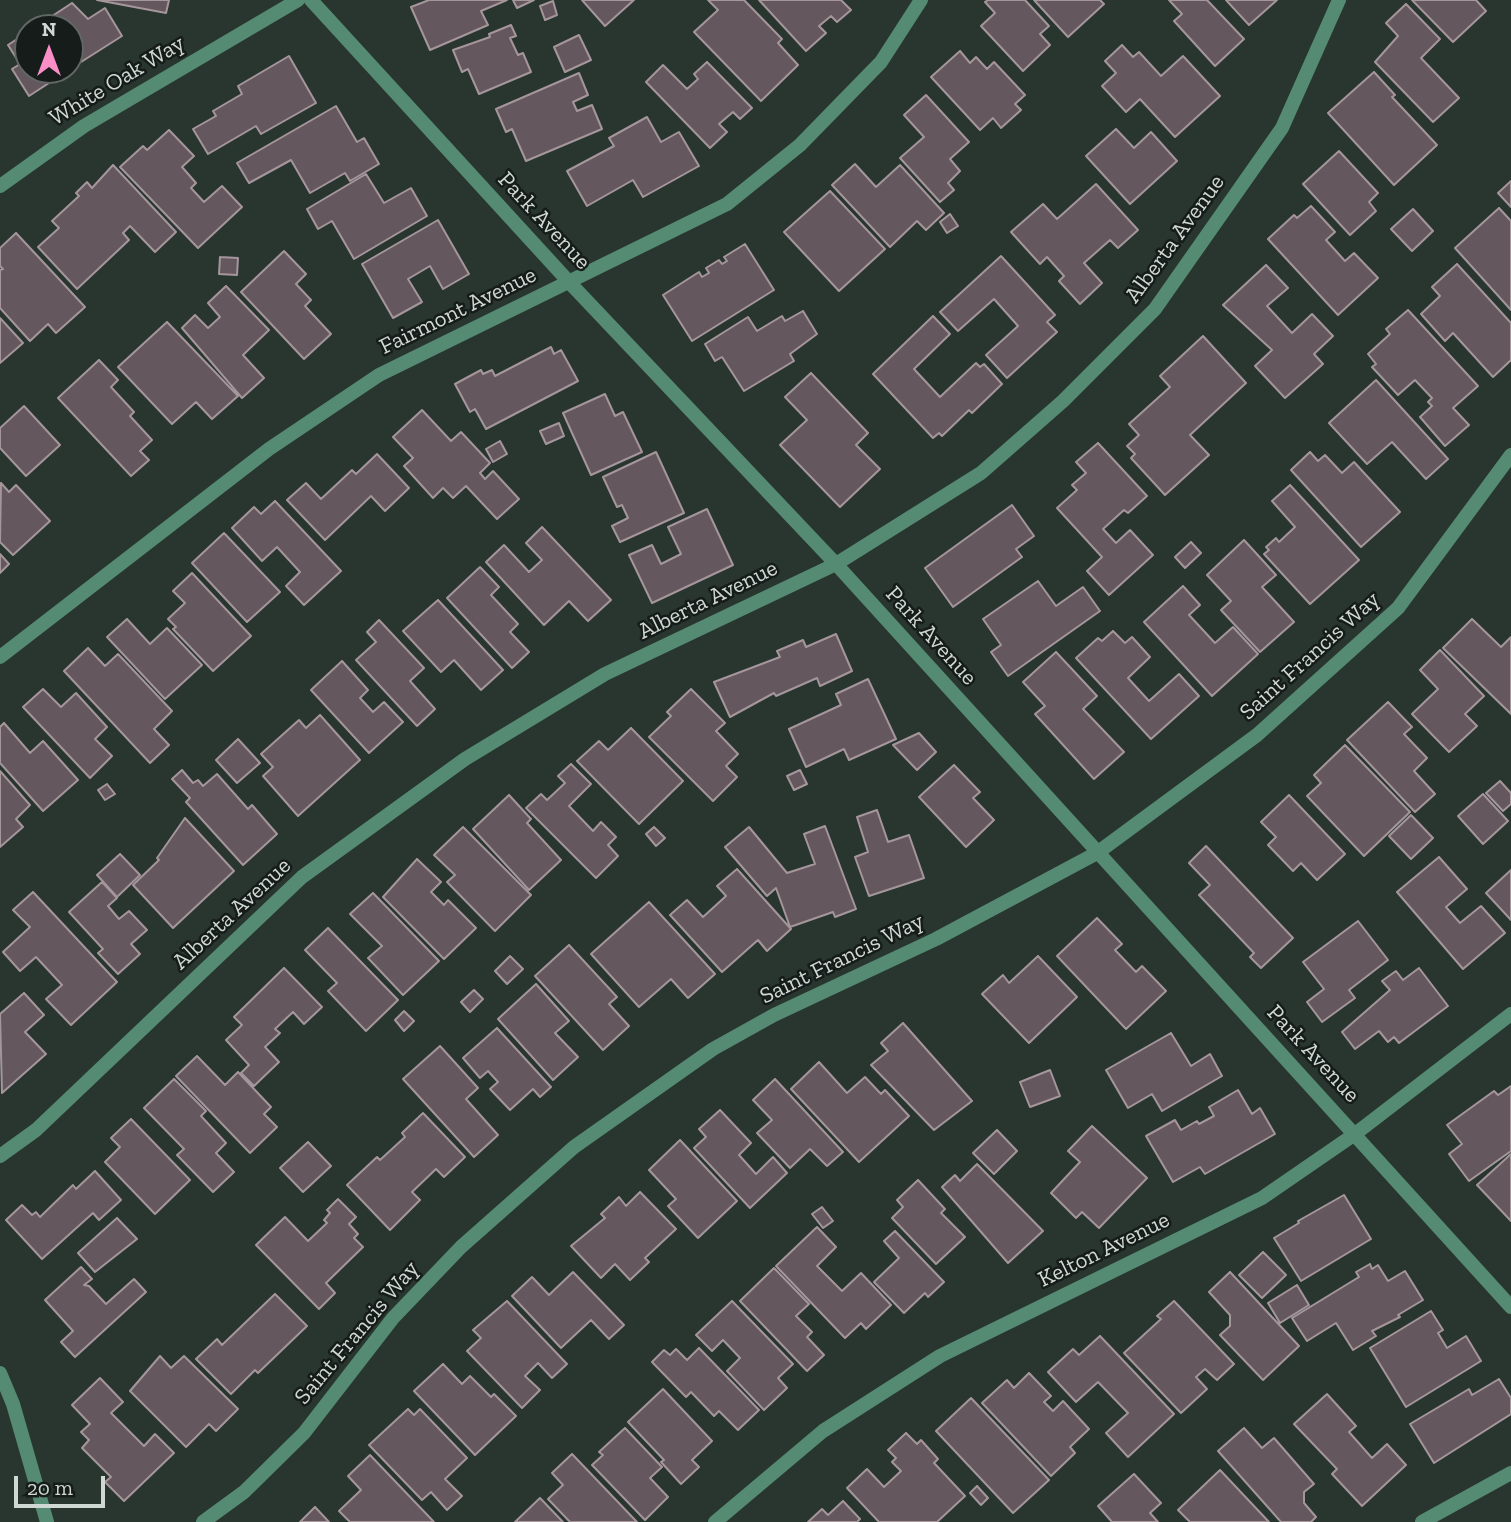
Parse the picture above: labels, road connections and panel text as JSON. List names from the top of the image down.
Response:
{
  "streets": {
    "street": [
      "White Oak Way",
      "Park Avenue",
      "Alberta Avenue",
      "Fairmont Avenue",
      "Saint Francis Way",
      "Kelton Avenue"
    ]
  },
  "crossings": [
    ["Park Avenue", "Alberta Avenue"],
    ["Park Avenue", "Fairmont Avenue"],
    ["Park Avenue", "Saint Francis Way"],
    ["Park Avenue", "Kelton Avenue"]
  ],
  "scale_bar": "20 m",
  "north": "top"
}
